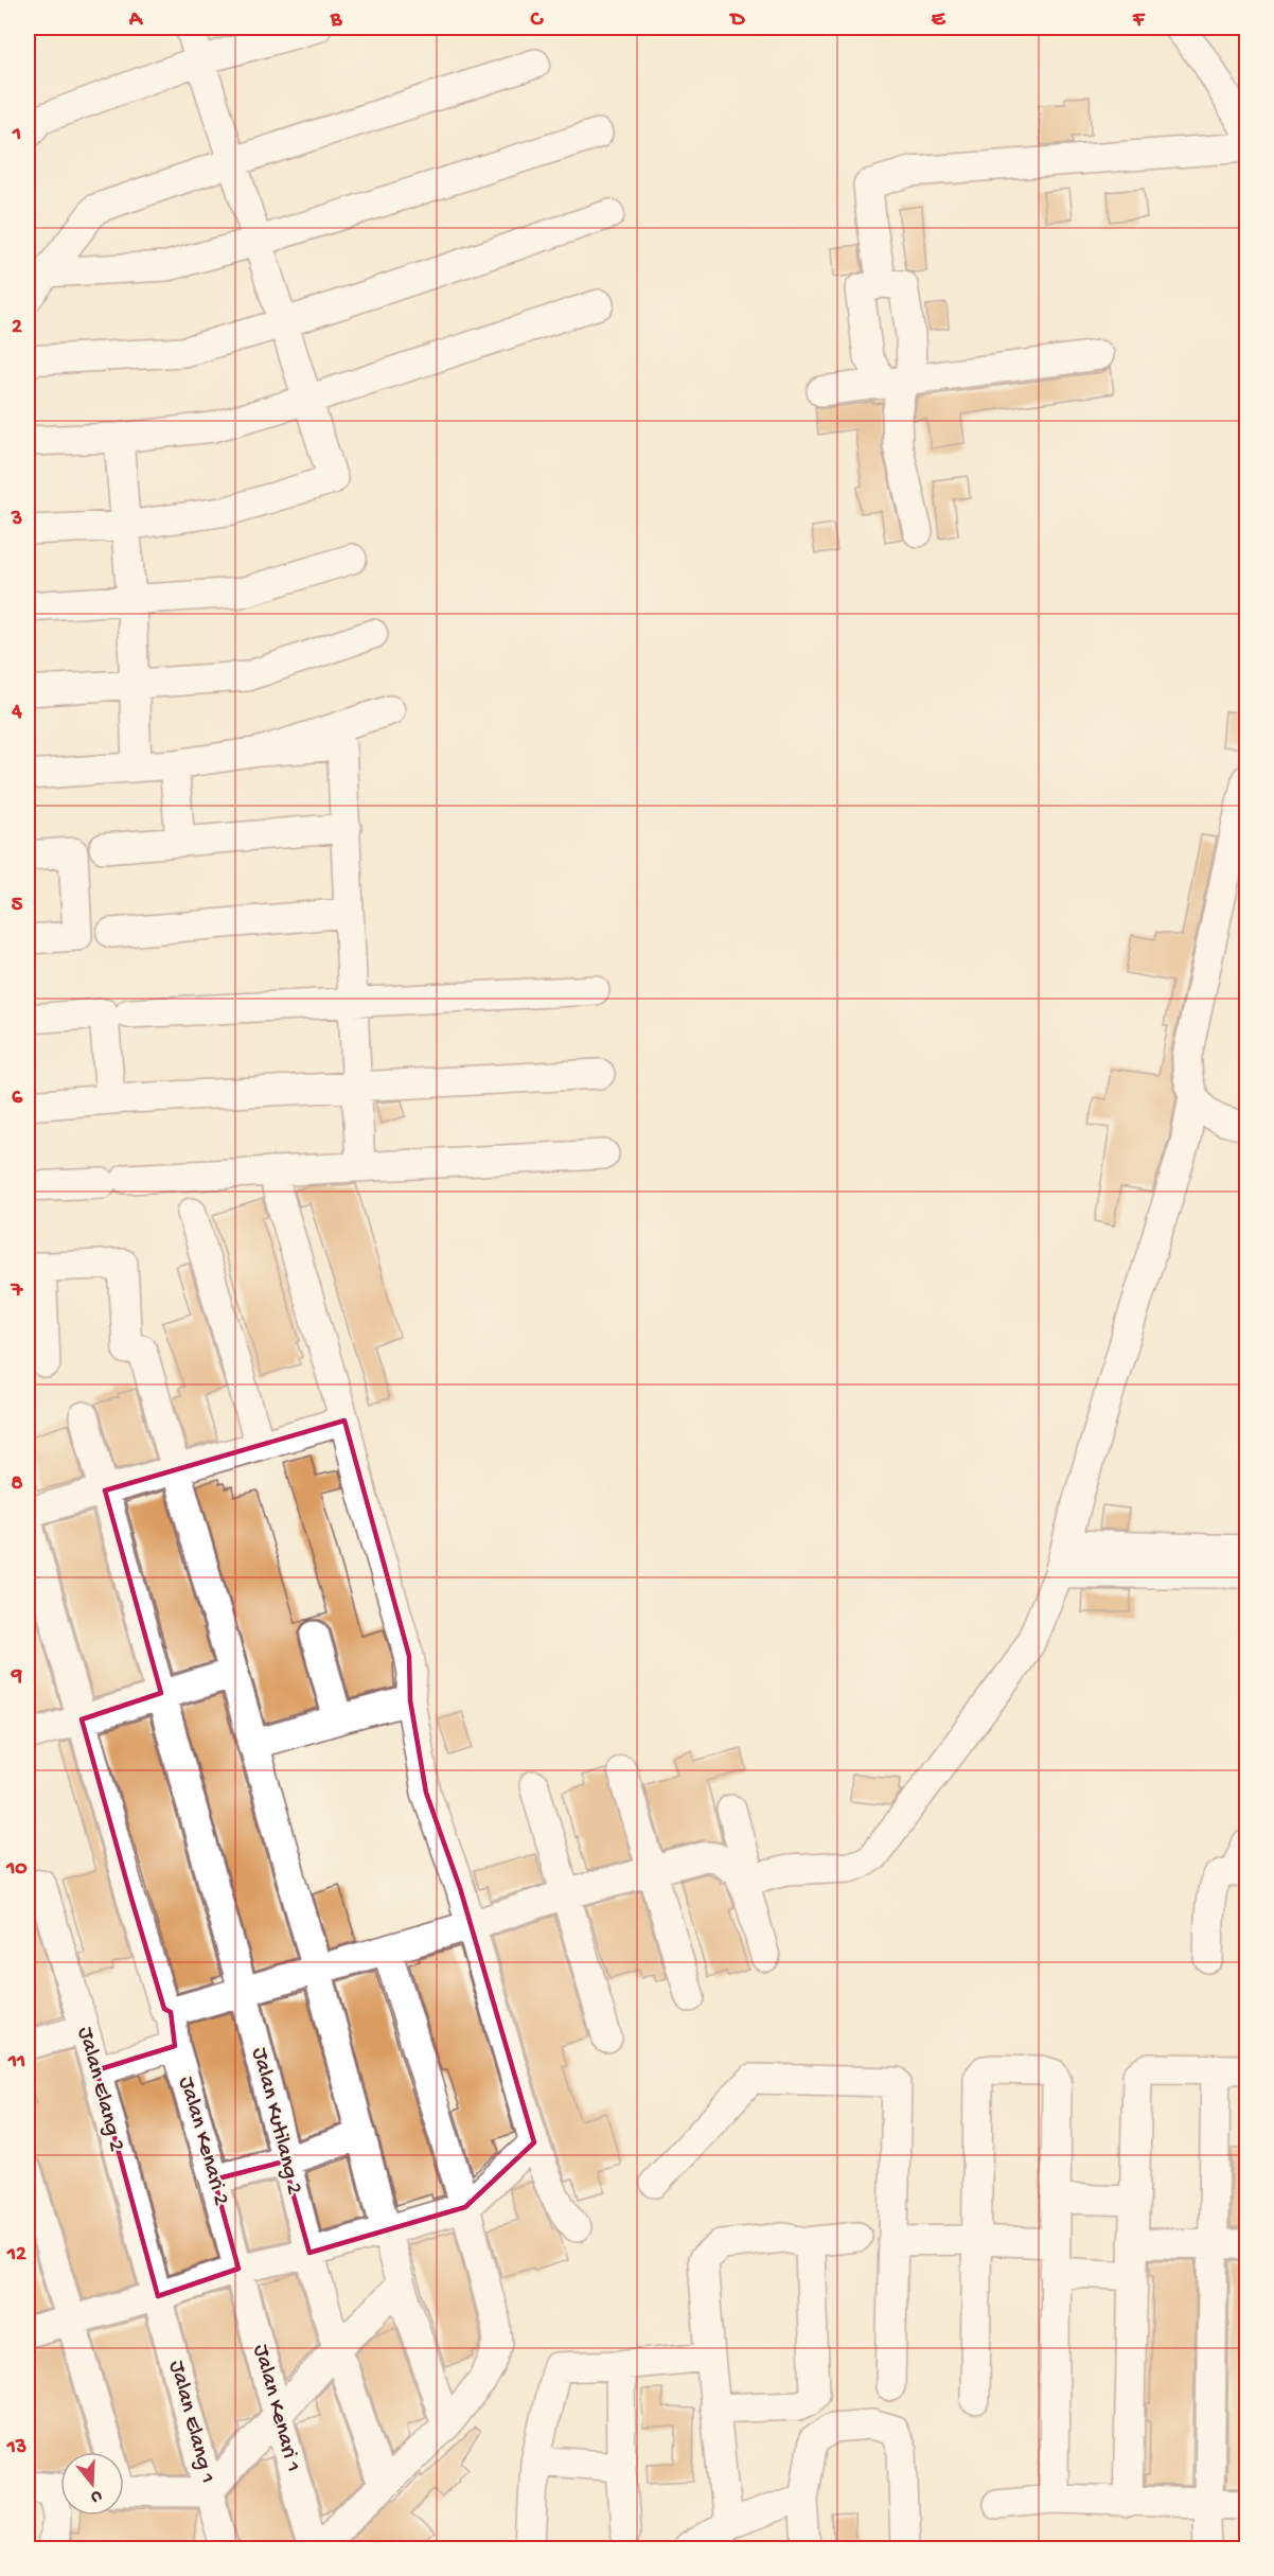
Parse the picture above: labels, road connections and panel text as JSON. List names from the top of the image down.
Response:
{
  "streets": {
    "street": [
      "Jalan Elang 2",
      "Jalan Kutilang 2",
      "Jalan Kenari 2",
      "Jalan Kenari 1",
      "Jalan Elang 1"
    ]
  },
  "crossings": [
    ["Jalan Elang 2", "Jalan Elang 1"],
    ["Jalan Kenari 2", "Jalan Kenari 1"]
  ],
  "north": "bottom",
  "grid": {
    "columns": [
      "A",
      "B",
      "C",
      "D",
      "E",
      "F"
    ],
    "rows": [
      "1",
      "2",
      "3",
      "4",
      "5",
      "6",
      "7",
      "8",
      "9",
      "10",
      "11",
      "12",
      "13"
    ]
  }
}
